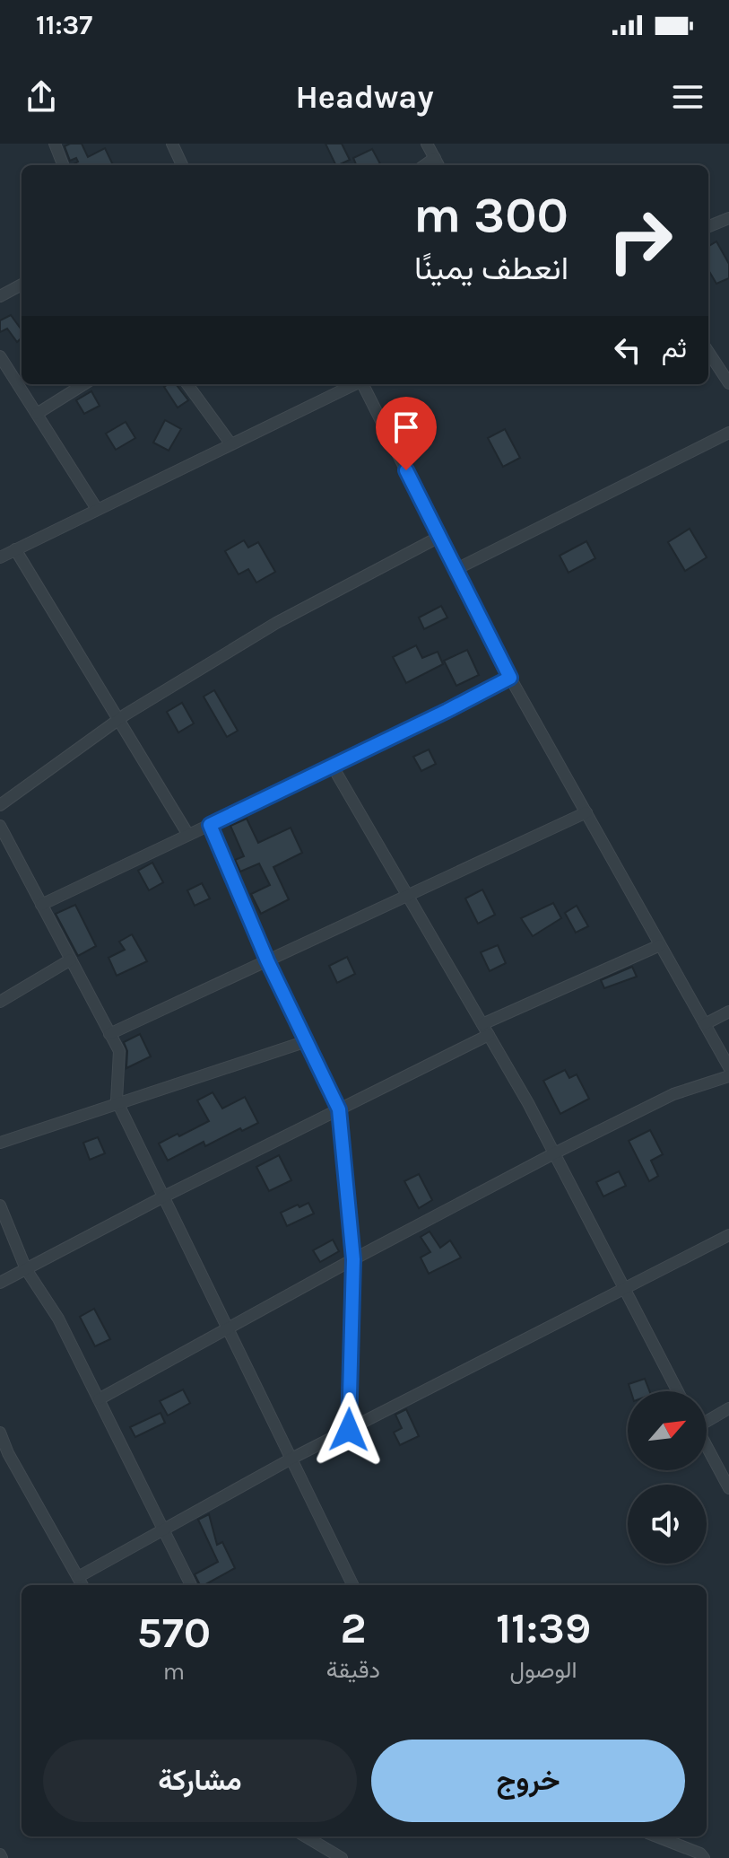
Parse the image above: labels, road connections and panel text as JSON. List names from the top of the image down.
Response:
{
  "north": "top right",
  "page": {
    "status": "11:37",
    "header": "Headway",
    "turn": ["300 m", "انعطف يمينًا"],
    "then": "ثم",
    "eta": [
      "11:39",
      "الوصول",
      "2",
      "دقيقة",
      "570",
      "m"
    ],
    "buttons": ["خروج", "مشاركة"]
  }
}
